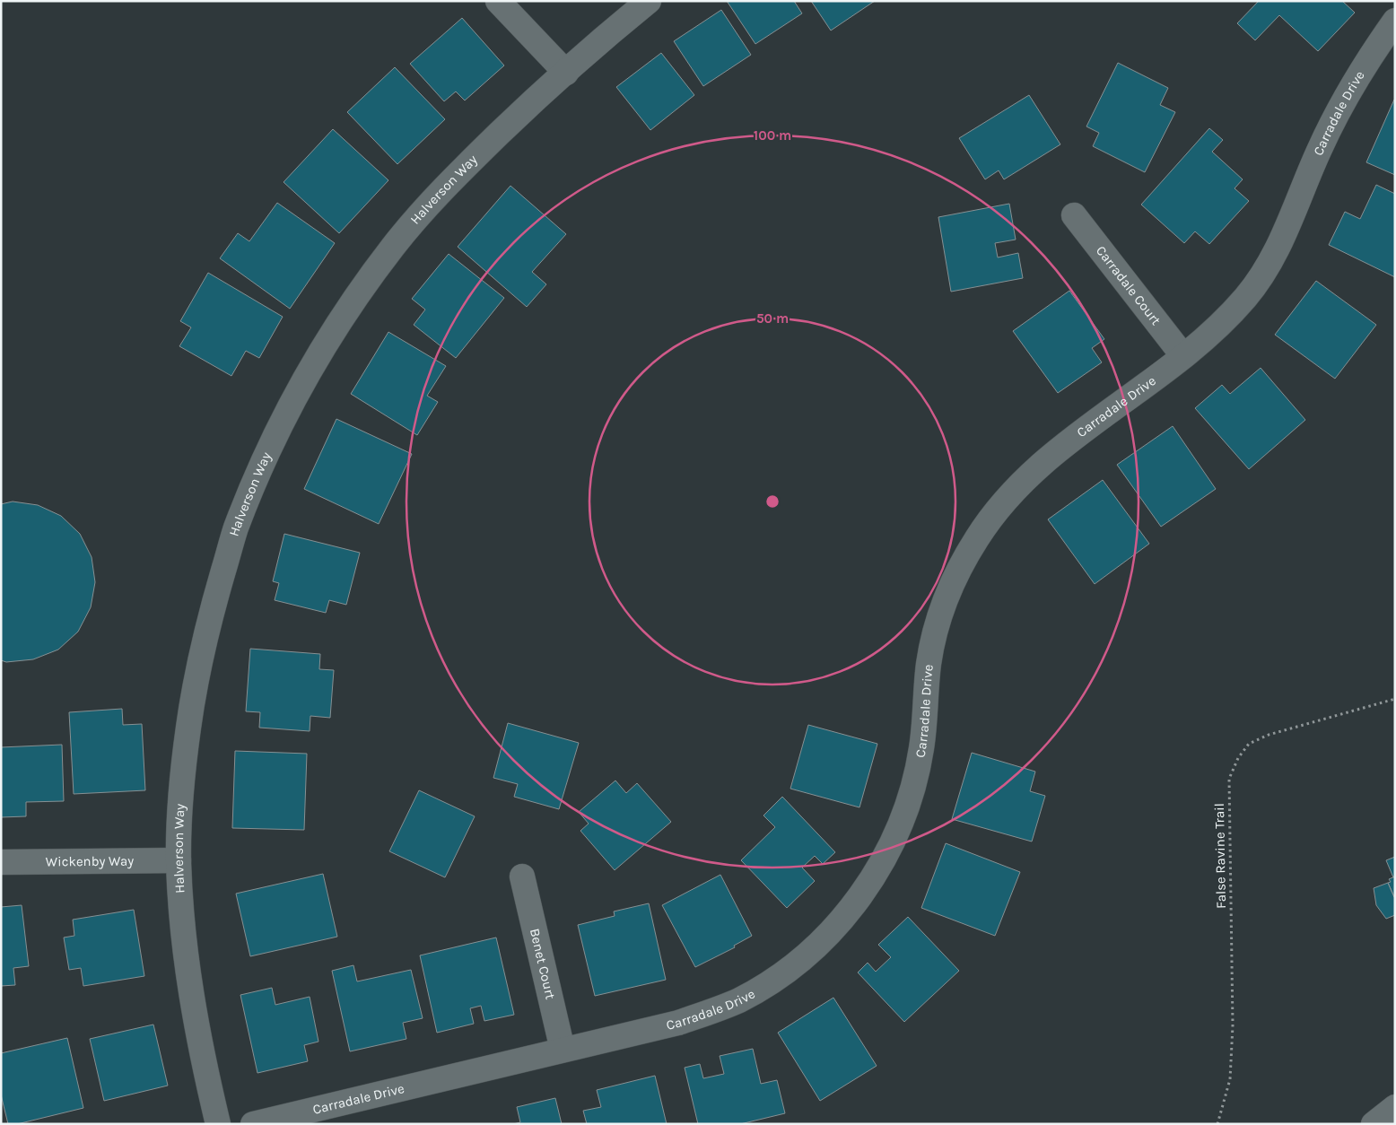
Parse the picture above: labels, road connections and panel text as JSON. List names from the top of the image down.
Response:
{
  "streets": {
    "street": [
      "Carradale Drive",
      "Halverson Way",
      "Carradale Court",
      "Wickenby Way",
      "Benet Court"
    ],
    "path": ["False Ravine Trail"]
  },
  "crossings": [
    ["Carradale Drive", "Carradale Court"],
    ["Carradale Drive", "Benet Court"],
    ["Halverson Way", "Wickenby Way"]
  ],
  "rings": ["100 m", "50 m"]
}
